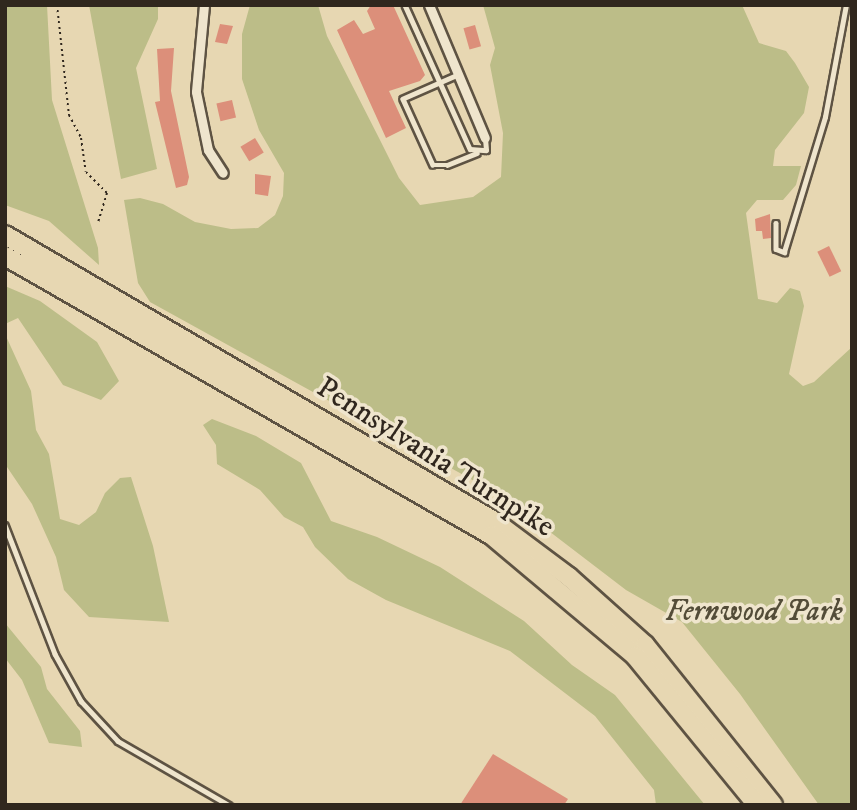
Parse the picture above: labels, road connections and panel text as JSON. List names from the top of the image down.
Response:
{
  "streets": {
    "highway": ["Pennsylvania Turnpike"]
  },
  "parks": ["Fernwood Park"]
}
